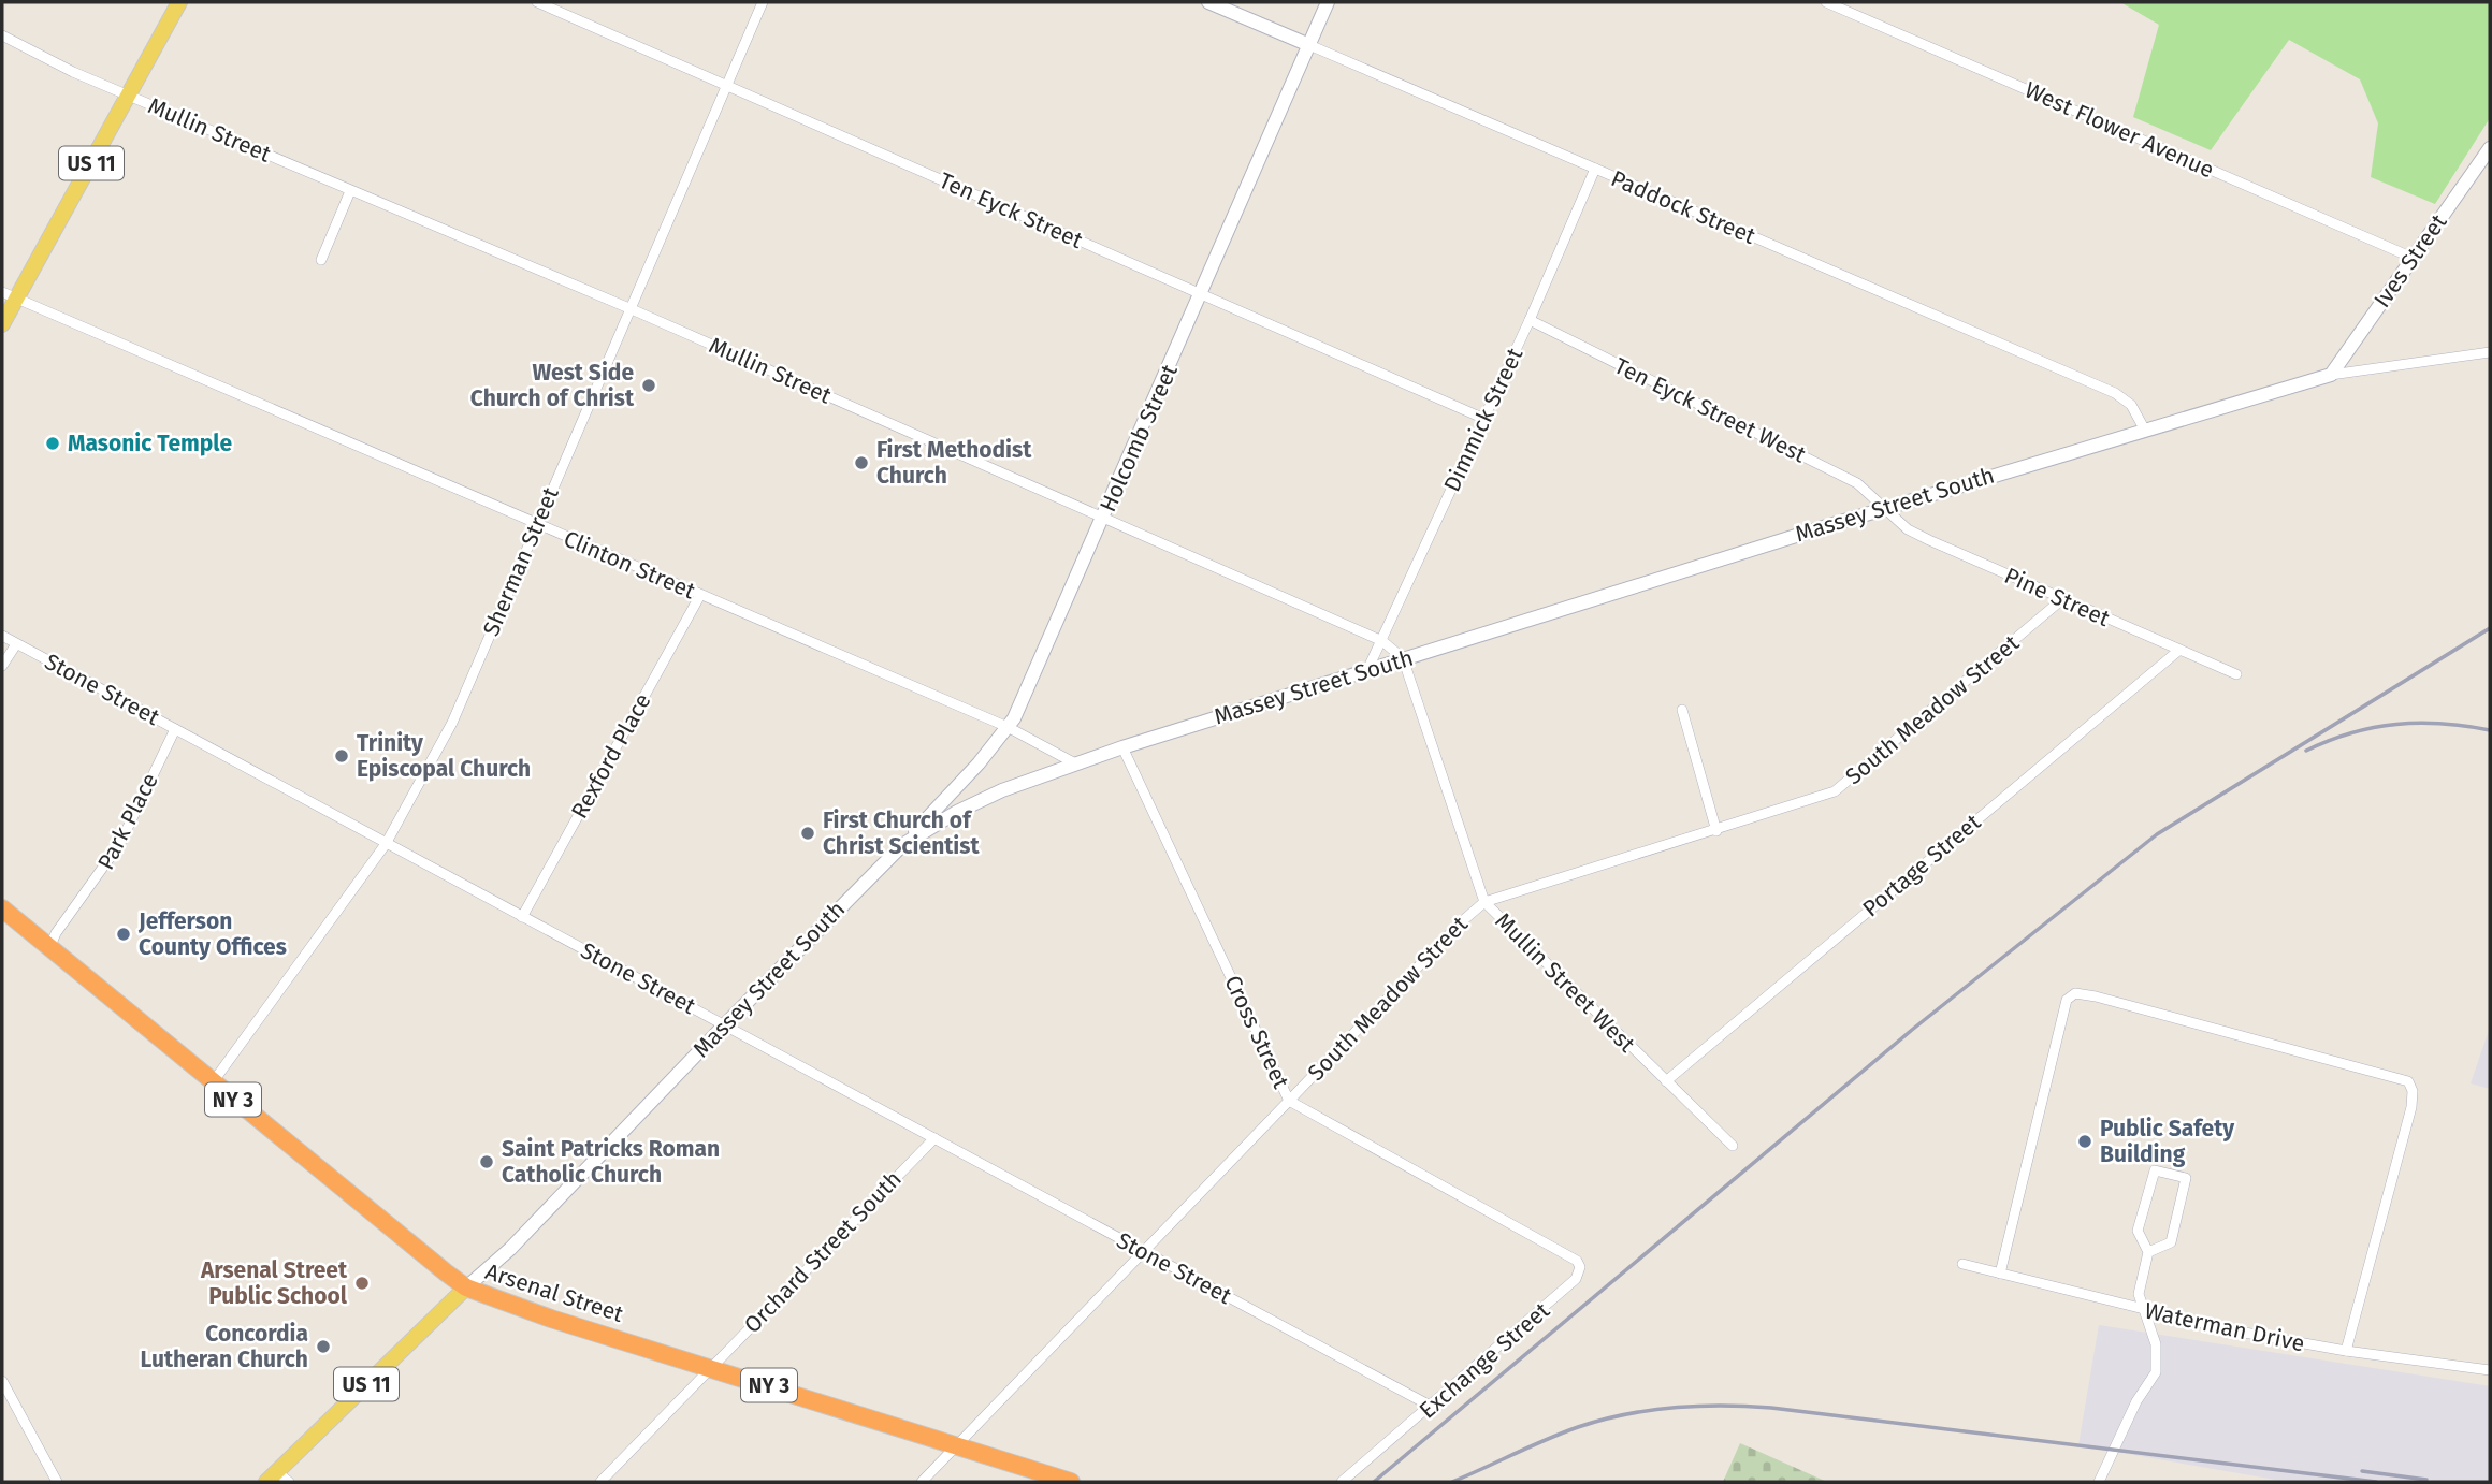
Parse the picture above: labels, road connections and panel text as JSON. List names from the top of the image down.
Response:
{
  "streets": {
    "highway": ["NY 3", "Arsenal Street"],
    "main road": ["US 11"],
    "street": [
      "Mullin Street",
      "West Flower Avenue",
      "Paddock Street",
      "Ten Eyck Street",
      "Ives Street",
      "Ten Eyck Street West",
      "Dimmick Street",
      "Holcomb Street",
      "Massey Street South",
      "Sherman Street",
      "Clinton Street",
      "Pine Street",
      "Stone Street",
      "South Meadow Street",
      "Rexford Place",
      "Park Place",
      "Portage Street",
      "Mullin Street West",
      "Cross Street",
      "Orchard Street South",
      "Waterman Drive",
      "Exchange Street"
    ]
  },
  "crossings": [
    ["Mullin Street", "US 11"],
    ["Mullin Street", "Dimmick Street"],
    ["Mullin Street", "Holcomb Street"],
    ["Mullin Street", "Massey Street South"],
    ["Mullin Street", "Sherman Street"],
    ["Mullin Street", "Mullin Street West"],
    ["West Flower Avenue", "Ives Street"],
    ["US 11", "Massey Street South"],
    ["US 11", "Clinton Street"],
    ["US 11", "Arsenal Street"],
    ["Paddock Street", "Dimmick Street"],
    ["Paddock Street", "Holcomb Street"],
    ["Paddock Street", "Massey Street South"],
    ["Ten Eyck Street", "Dimmick Street"],
    ["Ten Eyck Street", "Holcomb Street"],
    ["Ten Eyck Street", "Sherman Street"],
    ["Ives Street", "Massey Street South"],
    ["Ten Eyck Street West", "Dimmick Street"],
    ["Ten Eyck Street West", "Massey Street South"],
    ["Ten Eyck Street West", "Pine Street"],
    ["Dimmick Street", "Massey Street South"],
    ["Holcomb Street", "Massey Street South"],
    ["Holcomb Street", "Clinton Street"],
    ["Massey Street South", "Clinton Street"],
    ["Massey Street South", "Pine Street"],
    ["Massey Street South", "Stone Street"],
    ["Massey Street South", "Mullin Street West"],
    ["Massey Street South", "Cross Street"],
    ["Massey Street South", "Arsenal Street"],
    ["Sherman Street", "Clinton Street"],
    ["Sherman Street", "Stone Street"],
    ["Sherman Street", "Arsenal Street"],
    ["Clinton Street", "Rexford Place"],
    ["Pine Street", "South Meadow Street"],
    ["Pine Street", "Portage Street"],
    ["Stone Street", "South Meadow Street"],
    ["Stone Street", "Rexford Place"],
    ["Stone Street", "Park Place"],
    ["Stone Street", "Orchard Street South"],
    ["Stone Street", "Exchange Street"],
    ["South Meadow Street", "Mullin Street West"],
    ["South Meadow Street", "Cross Street"],
    ["South Meadow Street", "Arsenal Street"],
    ["Park Place", "Arsenal Street"],
    ["Portage Street", "Mullin Street West"],
    ["Cross Street", "Exchange Street"],
    ["Orchard Street South", "Arsenal Street"]
  ],
  "places": [
    "West Side Church of Christ",
    "Masonic Temple",
    "First Methodist Church",
    "Trinity Episcopal Church",
    "First Church of Christ Scientist",
    "Jefferson County Offices",
    "Public Safety Building",
    "Saint Patricks Roman Catholic Church",
    "Arsenal Street Public School",
    "Concordia Lutheran Church"
  ]
}
